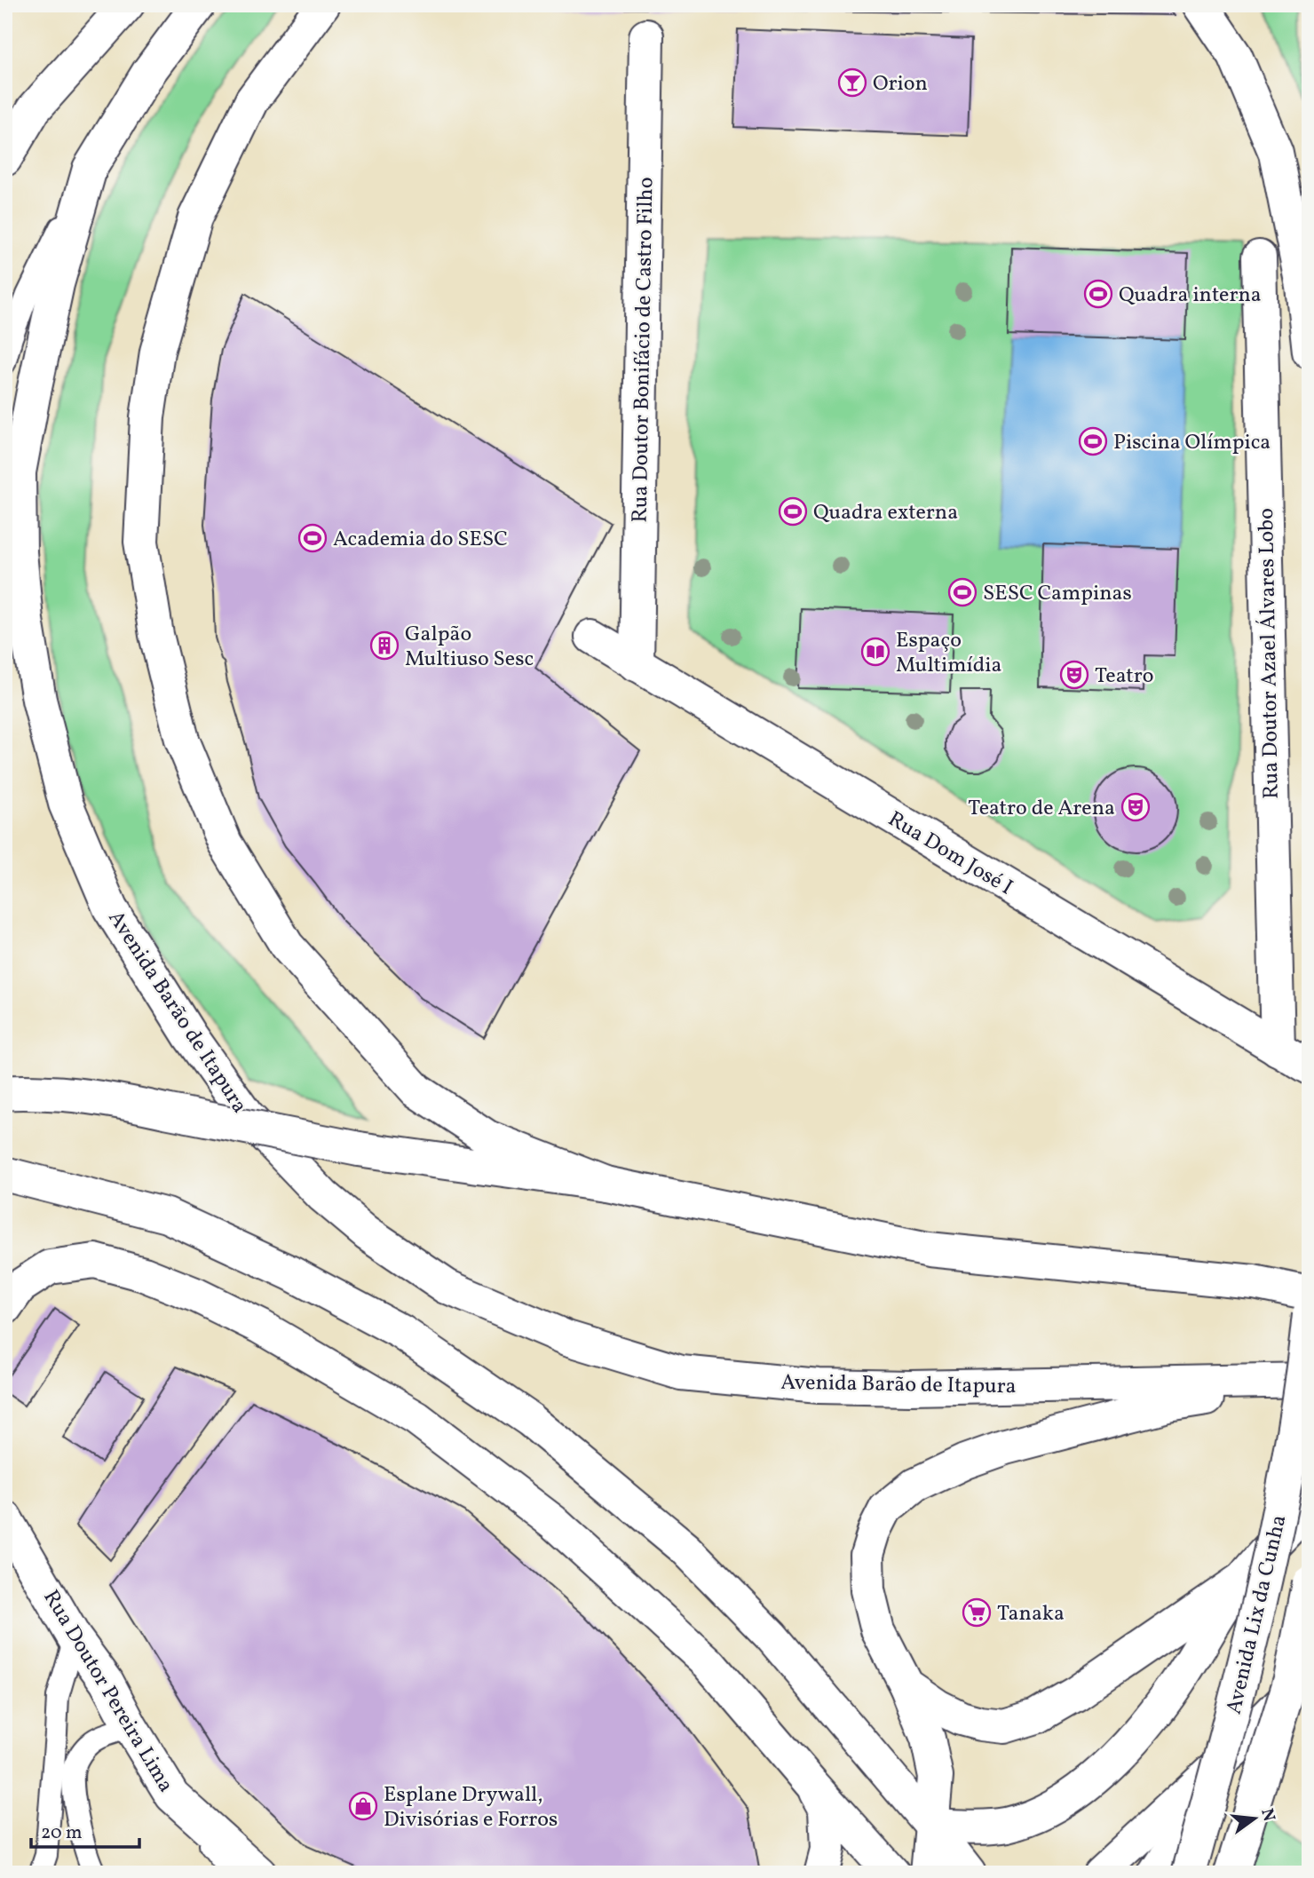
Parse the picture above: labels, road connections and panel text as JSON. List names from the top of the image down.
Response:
{
  "streets": {
    "main road": [
      "Rua Doutor Bonifácio de Castro Filho",
      "Rua Doutor Azael Álvares Lobo",
      "Rua Dom José I",
      "Avenida Barão de Itapura",
      "Avenida Lix da Cunha",
      "Rua Doutor Pereira Lima"
    ]
  },
  "crossings": [
    ["Rua Doutor Bonifácio de Castro Filho", "Rua Dom José I"],
    ["Rua Doutor Azael Álvares Lobo", "Rua Dom José I"]
  ],
  "places": {
    "bar": ["Orion"],
    "sports": [
      "Quadra interna",
      "Piscina Olímpica",
      "Quadra externa",
      "Academia do SESC",
      "SESC Campinas"
    ],
    "building": ["Galpão Multiuso Sesc"],
    "library": ["Espaço Multimídia"],
    "theatre": ["Teatro", "Teatro de Arena"],
    "supermarket": ["Tanaka"],
    "shop": ["Esplane Drywall, Divisórias e Forros"]
  },
  "scale_bar": "20 m",
  "north": "right"
}
